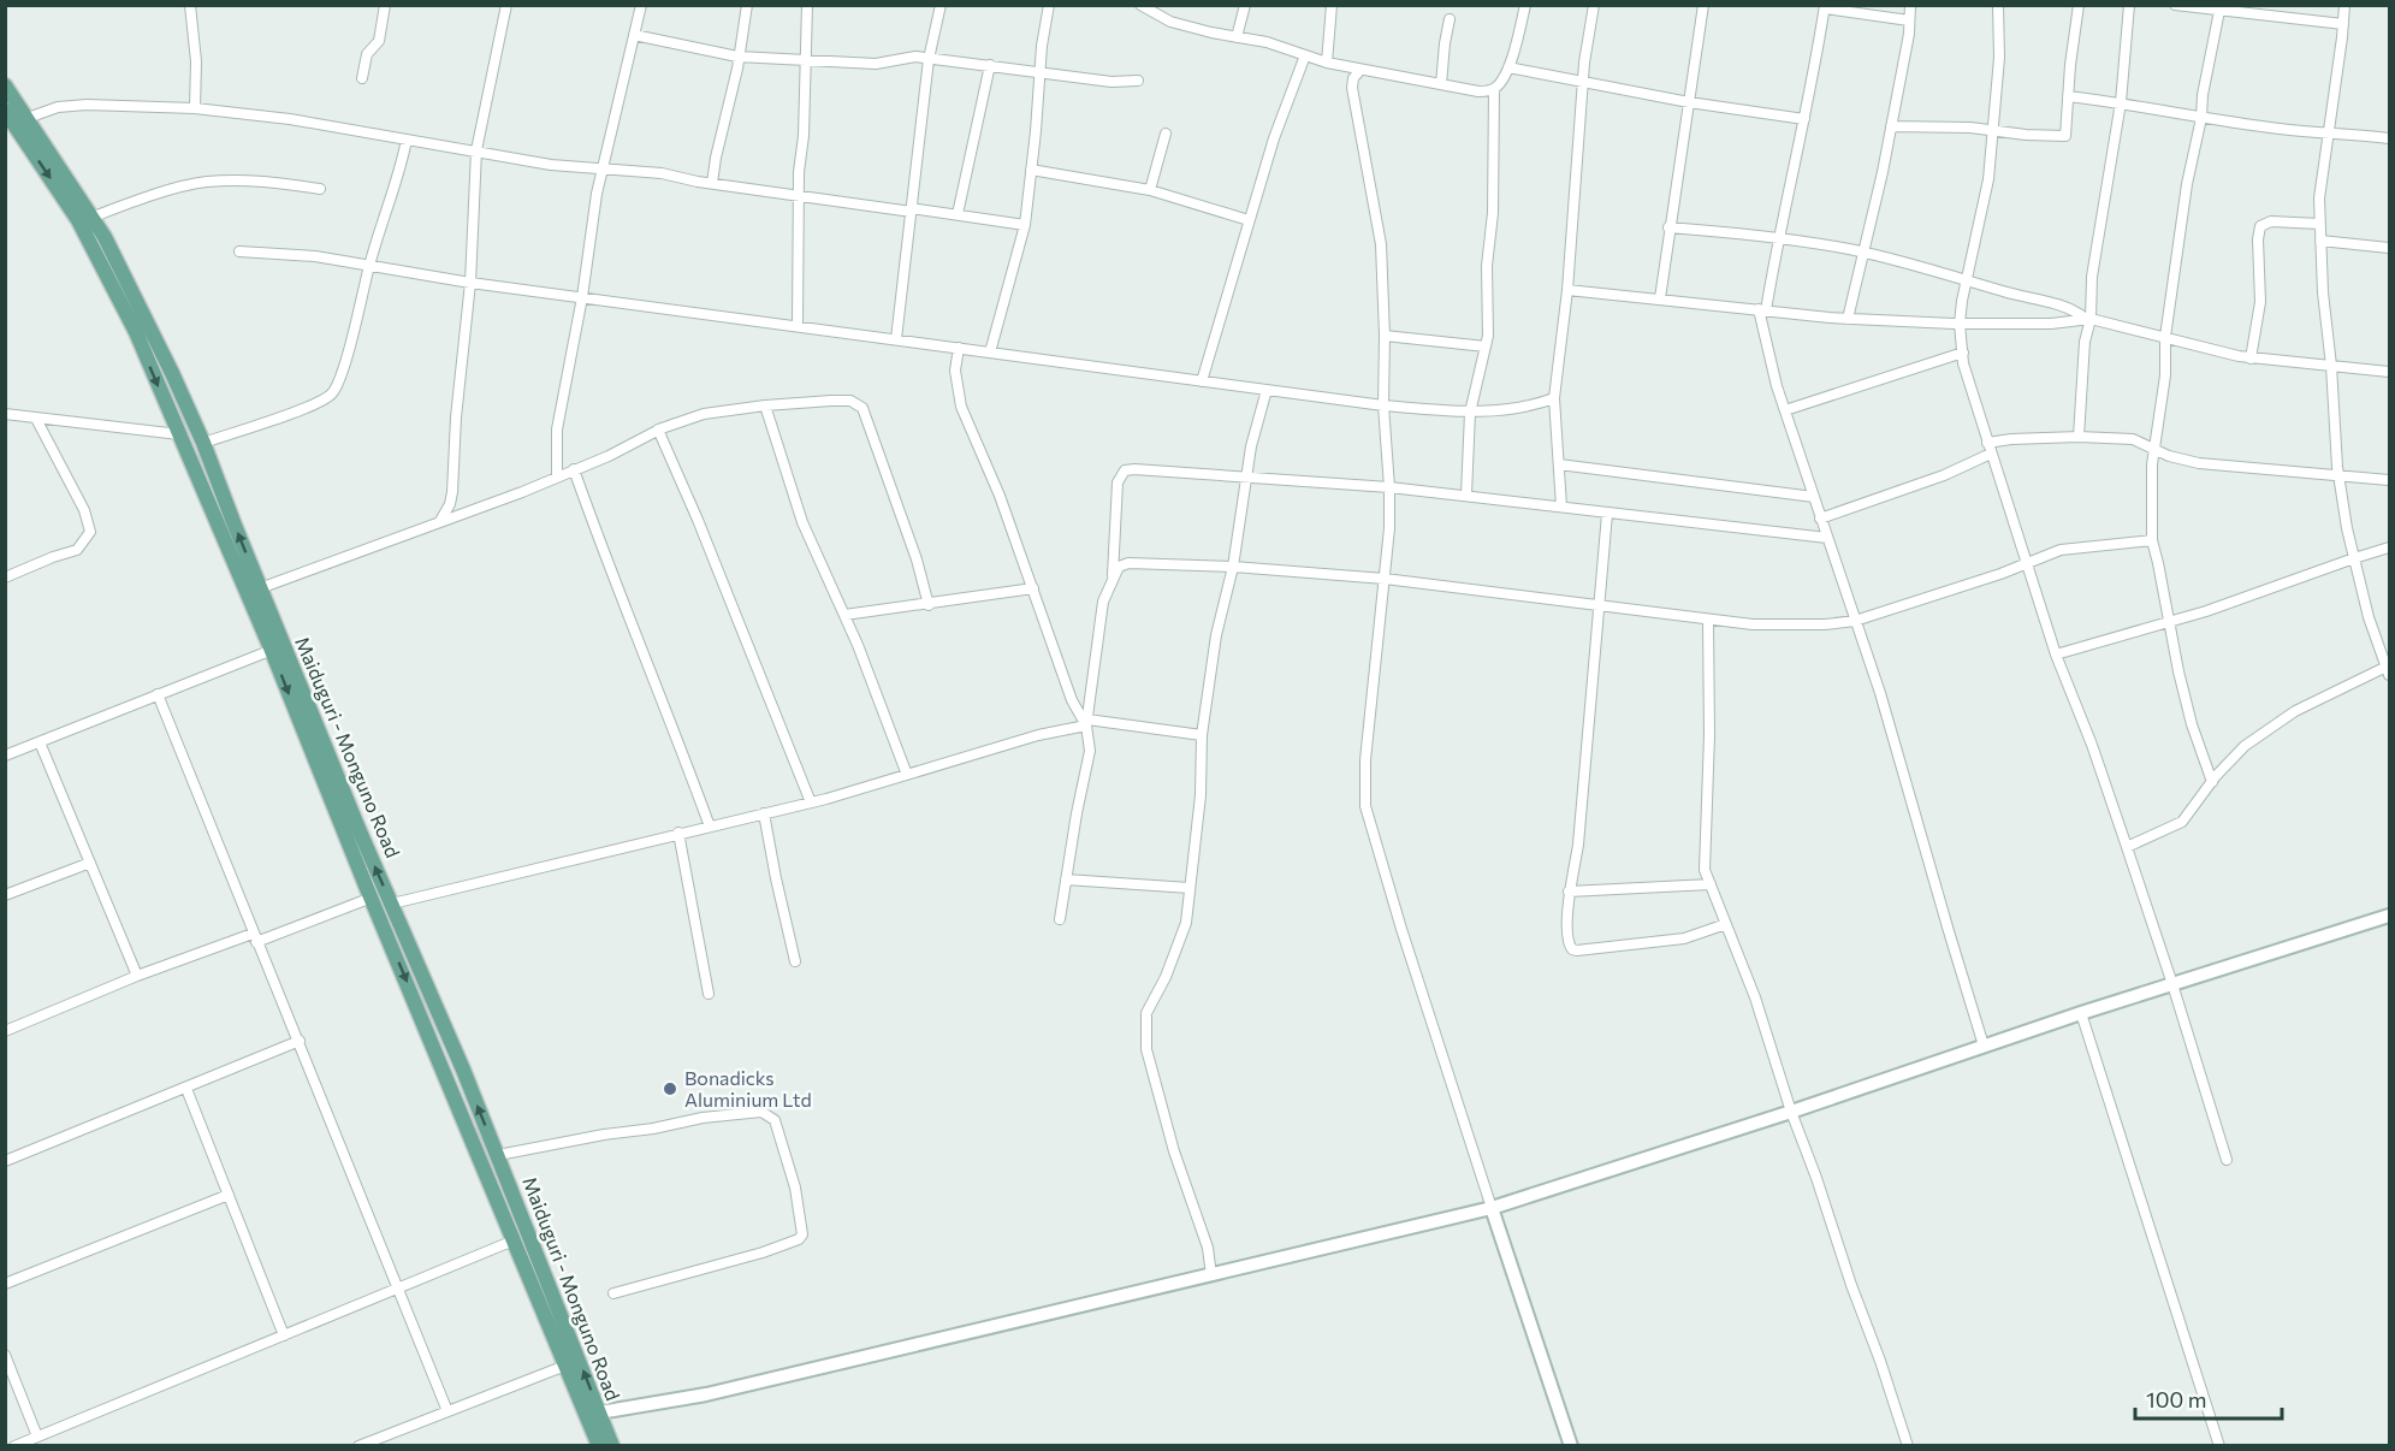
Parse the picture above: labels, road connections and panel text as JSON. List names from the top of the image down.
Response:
{
  "streets": {
    "main road": ["Maiduguri - Monguno Road"]
  },
  "places": ["Bonadicks Aluminium Ltd"],
  "scale_bar": "100 m"
}
